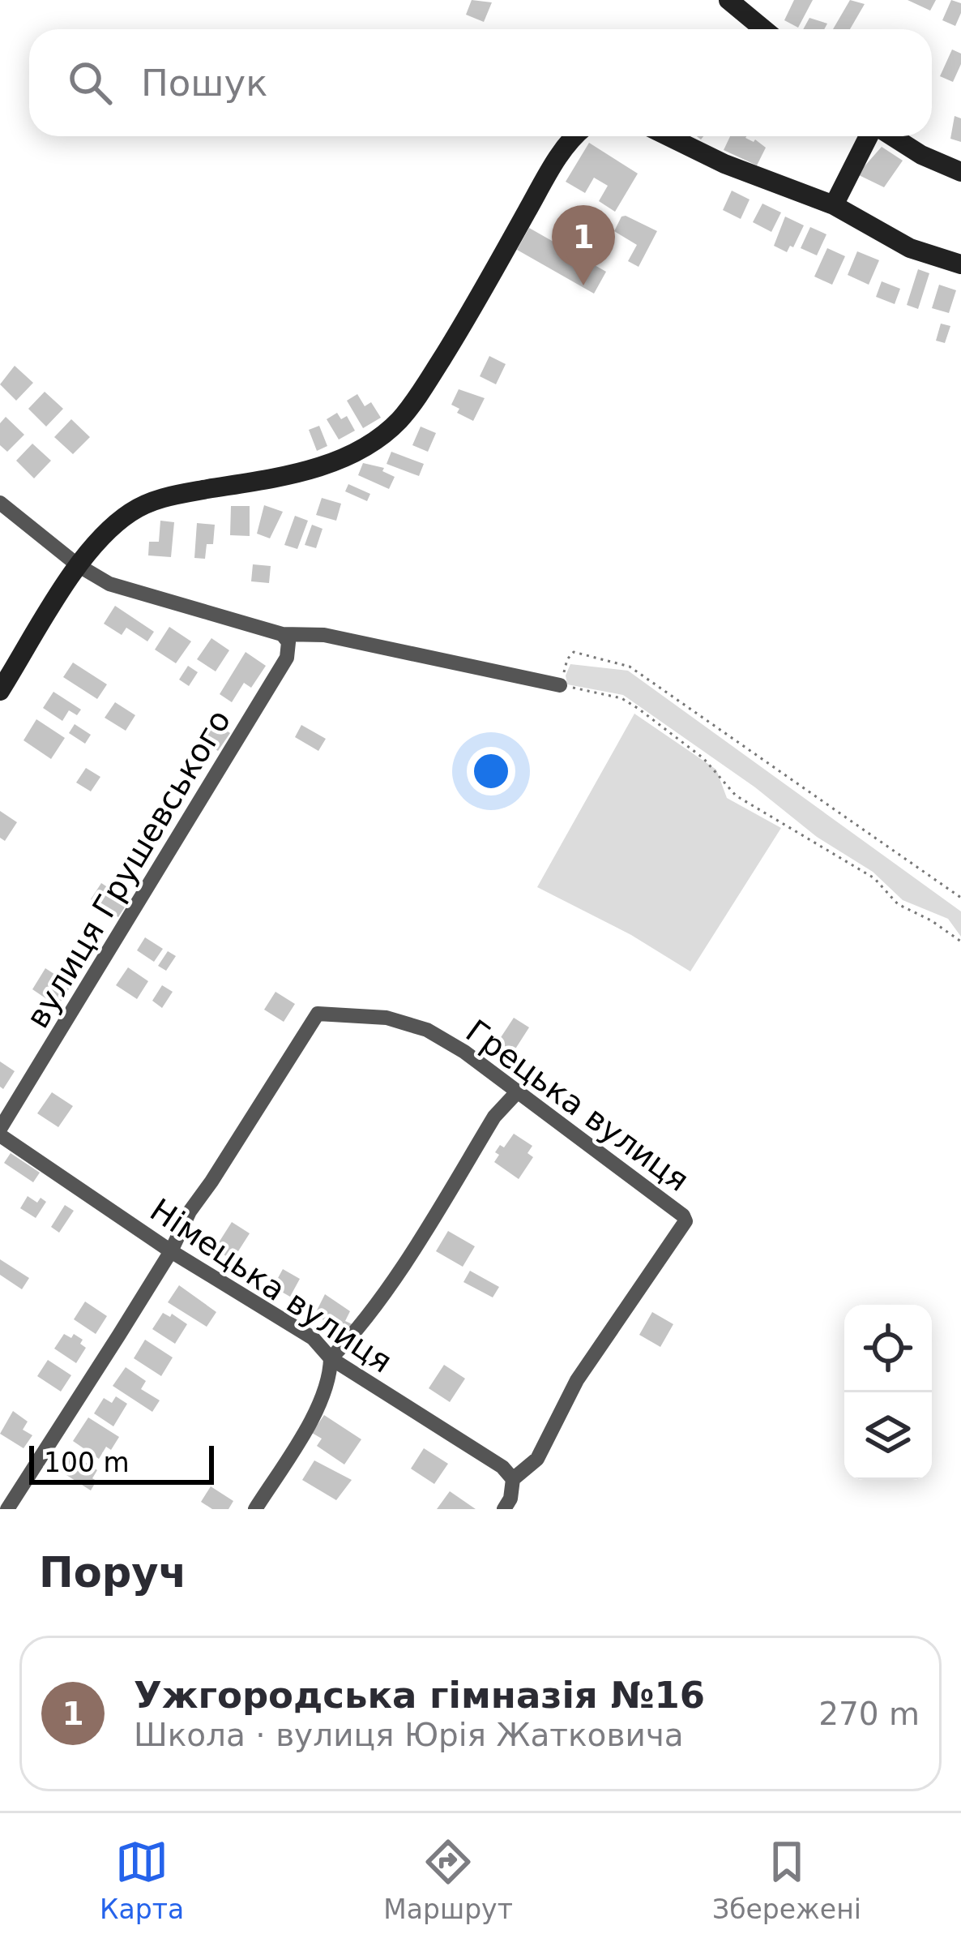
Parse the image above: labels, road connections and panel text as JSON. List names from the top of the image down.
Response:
{
  "streets": {
    "street": ["вулиця Грушевського", "Грецька вулиця", "Німецька вулиця"]
  },
  "crossings": [
    ["вулиця Грушевського", "Німецька вулиця"],
    ["Грецька вулиця", "Німецька вулиця"]
  ],
  "scale_bar": "100 m",
  "page": {
    "search": "Пошук",
    "pins": "1",
    "scale": "100 m",
    "heading": "Поруч",
    "list": [
      {
        "mark": "1",
        "name": "Ужгородська гімназія №16",
        "note": "Школа · вулиця Юрія Жатковича",
        "value": "270 m"
      }
    ],
    "nav": ["Карта", "Маршрут", "Збережені"]
  }
}
